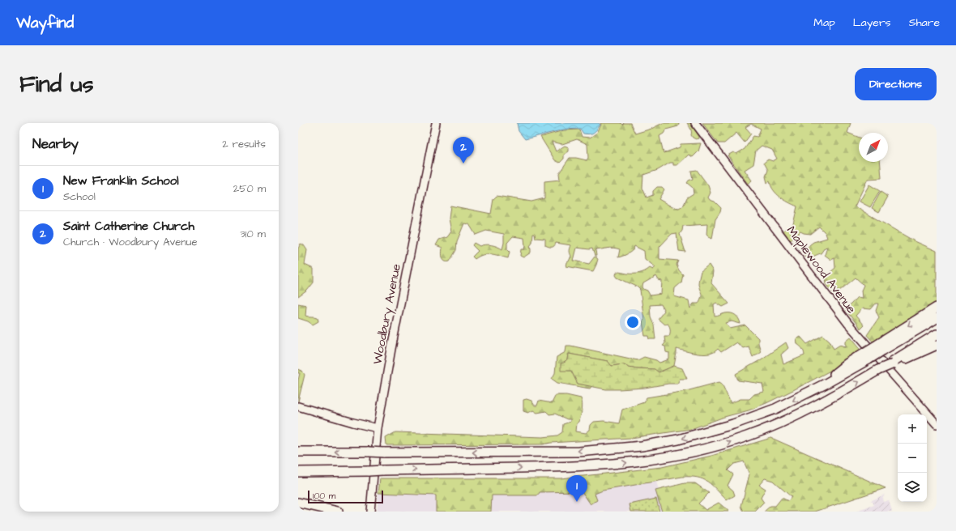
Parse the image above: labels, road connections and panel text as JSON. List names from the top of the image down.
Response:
{
  "streets": {
    "street": ["Maplewood Avenue", "Woodbury Avenue"]
  },
  "scale_bar": "100 m",
  "north": "top right",
  "page": {
    "header": "Wayfind",
    "nav": ["Map", "Layers", "Share"],
    "buttons": "Directions",
    "title": "Find us",
    "heading": ["Nearby", "2 results"],
    "pins": ["2", "1"],
    "list": [
      {
        "mark": "1",
        "name": "New Franklin School",
        "note": "School",
        "value": "250 m"
      },
      {
        "mark": "2",
        "name": "Saint Catherine Church",
        "note": "Church · Woodbury Avenue",
        "value": "310 m"
      }
    ],
    "map_buttons": ["+", "−"],
    "scale": "100 m"
  }
}
